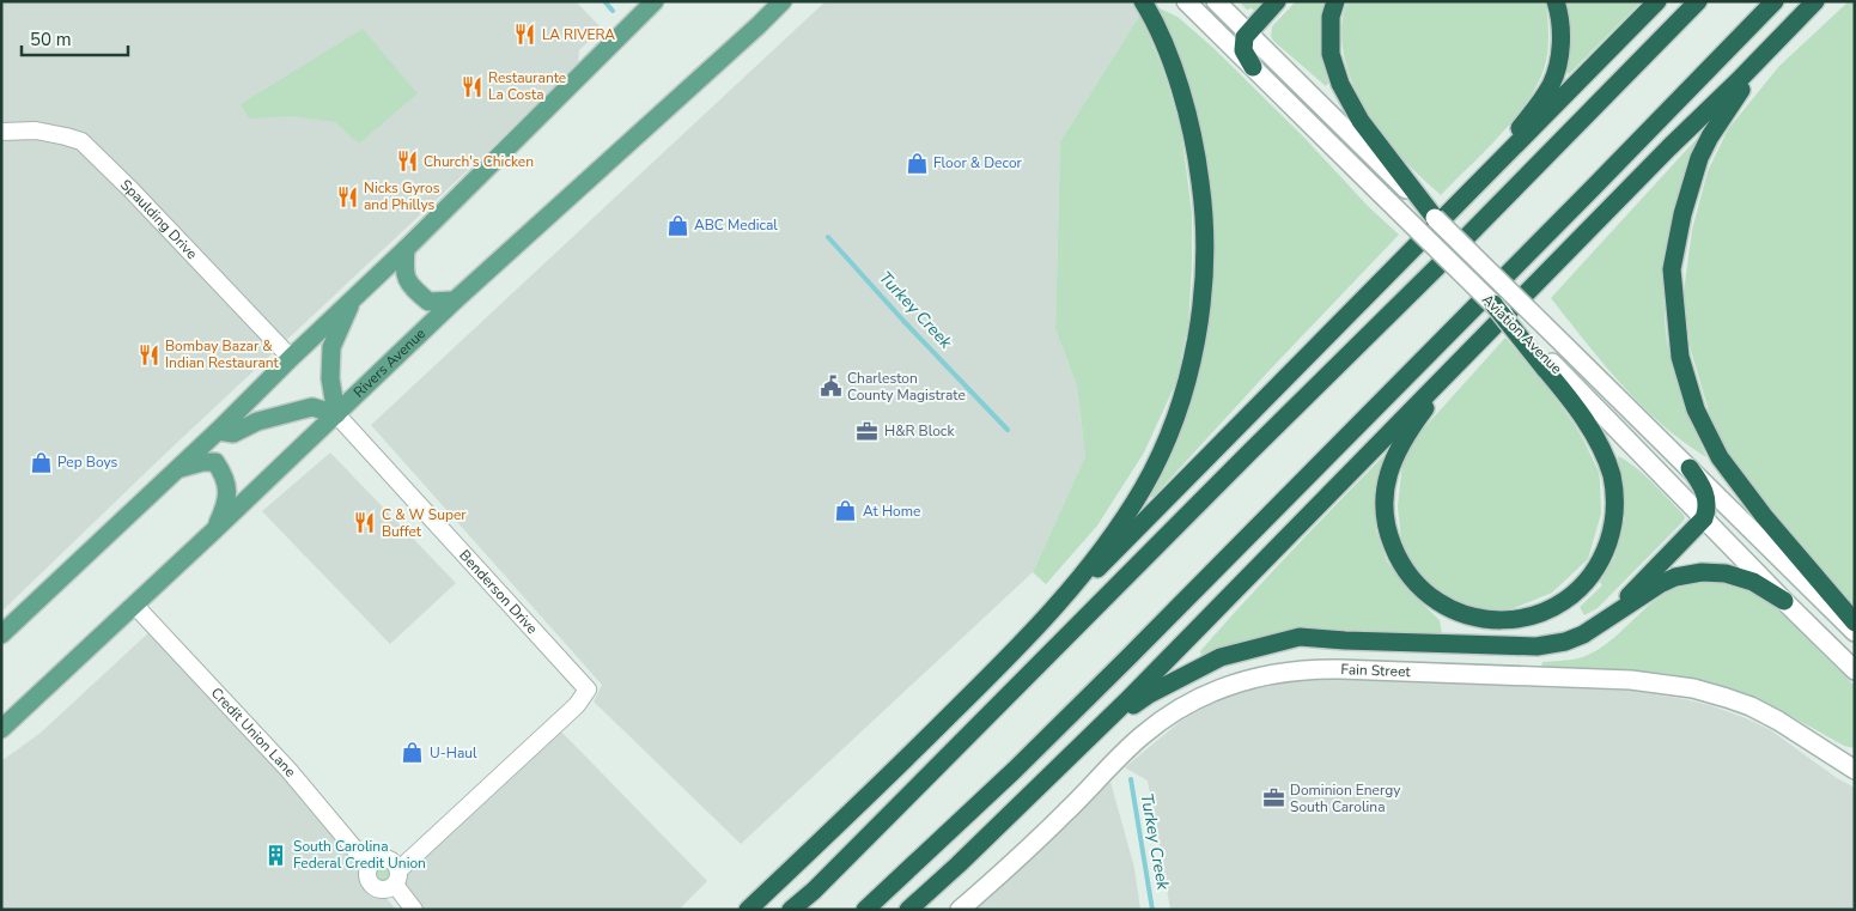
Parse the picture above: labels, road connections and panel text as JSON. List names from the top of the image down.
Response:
{
  "streets": {
    "main road": ["Rivers Avenue"],
    "street": [
      "Spaulding Drive",
      "Aviation Avenue",
      "Benderson Drive",
      "Fain Street",
      "Credit Union Lane"
    ]
  },
  "crossings": [
    ["Rivers Avenue", "Benderson Drive"],
    ["Rivers Avenue", "Credit Union Lane"],
    ["Benderson Drive", "Credit Union Lane"]
  ],
  "water": ["Turkey Creek"],
  "places": {
    "restaurant": [
      "LA RIVERA",
      "Restaurante La Costa",
      "Church's Chicken",
      "Nicks Gyros and Phillys",
      "Bombay Bazar & Indian Restaurant",
      "C & W Super Buffet"
    ],
    "shop": [
      "Floor & Decor",
      "ABC Medical",
      "Pep Boys",
      "At Home",
      "U-Haul"
    ],
    "public building": ["Charleston County Magistrate"],
    "office": ["H&R Block", "Dominion Energy South Carolina"],
    "building": ["South Carolina Federal Credit Union"]
  },
  "scale_bar": "50 m"
}
